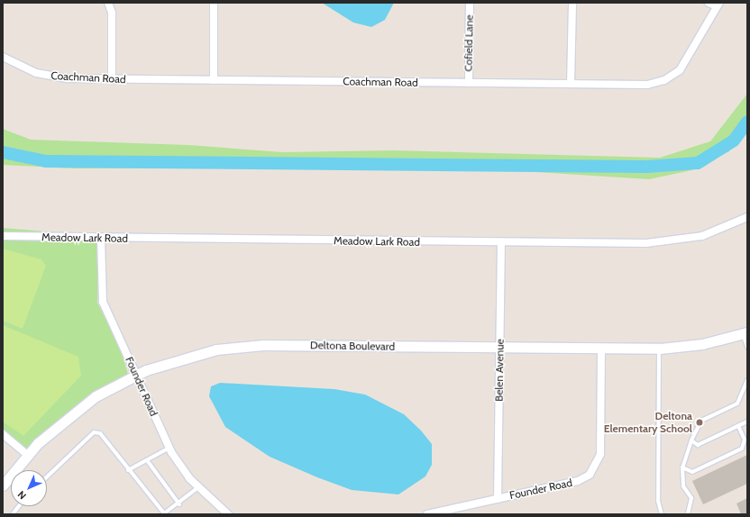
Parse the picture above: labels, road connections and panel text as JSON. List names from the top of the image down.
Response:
{
  "streets": {
    "main road": ["Deltona Boulevard"],
    "street": [
      "Cofield Lane",
      "Coachman Road",
      "Meadow Lark Road",
      "Belen Avenue",
      "Founder Road"
    ]
  },
  "crossings": [
    ["Cofield Lane", "Coachman Road"],
    ["Meadow Lark Road", "Belen Avenue"],
    ["Meadow Lark Road", "Founder Road"],
    ["Deltona Boulevard", "Belen Avenue"],
    ["Deltona Boulevard", "Founder Road"],
    ["Belen Avenue", "Founder Road"]
  ],
  "places": ["Deltona Elementary School"],
  "north": "bottom left"
}
